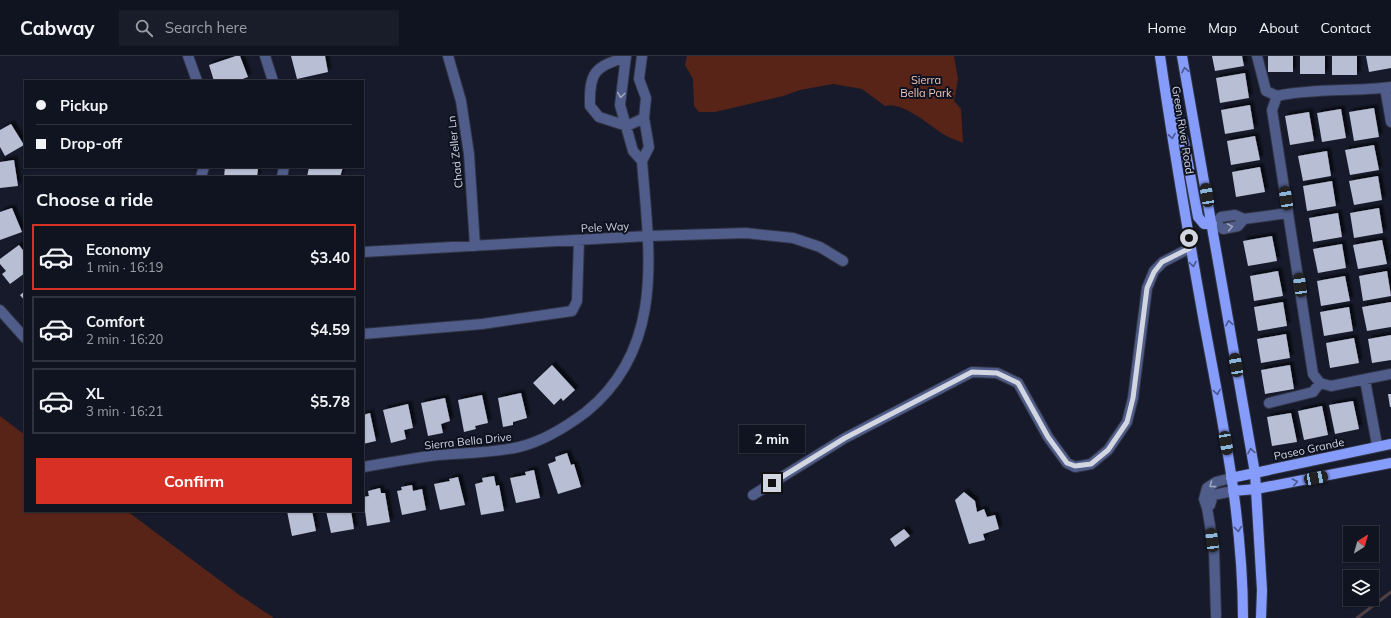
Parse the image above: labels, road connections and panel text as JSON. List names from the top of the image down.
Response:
{
  "streets": {
    "main road": ["Green River Road", "Paseo Grande"],
    "street": ["Chad Zeller Ln", "Pele Way", "Sierra Bella Drive"]
  },
  "crossings": [
    ["Green River Road", "Paseo Grande"],
    ["Chad Zeller Ln", "Pele Way"],
    ["Pele Way", "Sierra Bella Drive"]
  ],
  "parks": ["Sierra Bella Park"],
  "north": "top right",
  "page": {
    "header": "Cabway",
    "search": "Search here",
    "nav": [
      "Home",
      "Map",
      "About",
      "Contact"
    ],
    "banner": ["Pickup", "Drop-off"],
    "heading": "Choose a ride",
    "list": [
      {
        "name": "Economy",
        "note": "1 min · 16:19",
        "value": "$3.40"
      },
      {
        "name": "Comfort",
        "note": "2 min · 16:20",
        "value": "$4.59"
      },
      {
        "name": "XL",
        "note": "3 min · 16:21",
        "value": "$5.78"
      }
    ],
    "bubble": "2 min",
    "buttons": "Confirm"
  }
}
